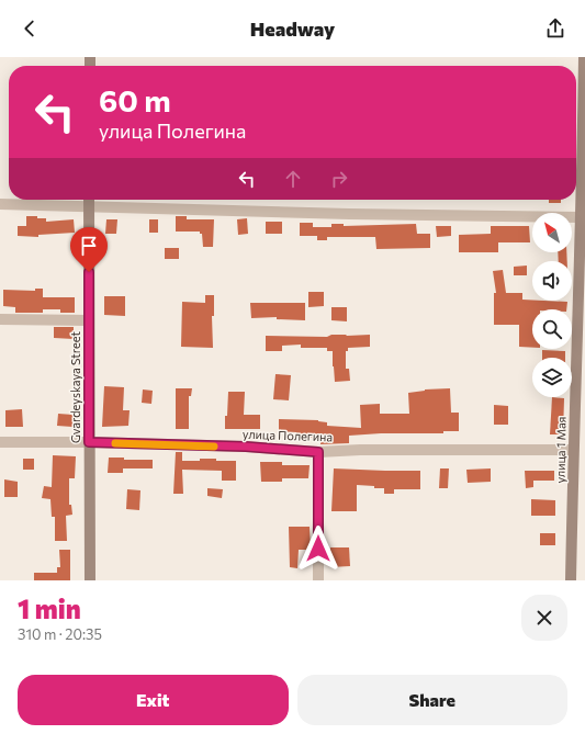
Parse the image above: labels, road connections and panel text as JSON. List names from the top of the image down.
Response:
{
  "streets": {
    "main road": ["Gvardeyskaya Street", "улица 1 Мая"],
    "street": ["улица Полегина"]
  },
  "crossings": [
    ["Gvardeyskaya Street", "улица Полегина"],
    ["улица Полегина", "улица 1 Мая"]
  ],
  "north": "top left",
  "page": {
    "header": "Headway",
    "turn": ["60 m", "улица Полегина"],
    "heading": ["1 min", "310 m · 20:35"],
    "buttons": ["Exit", "Share"]
  }
}
